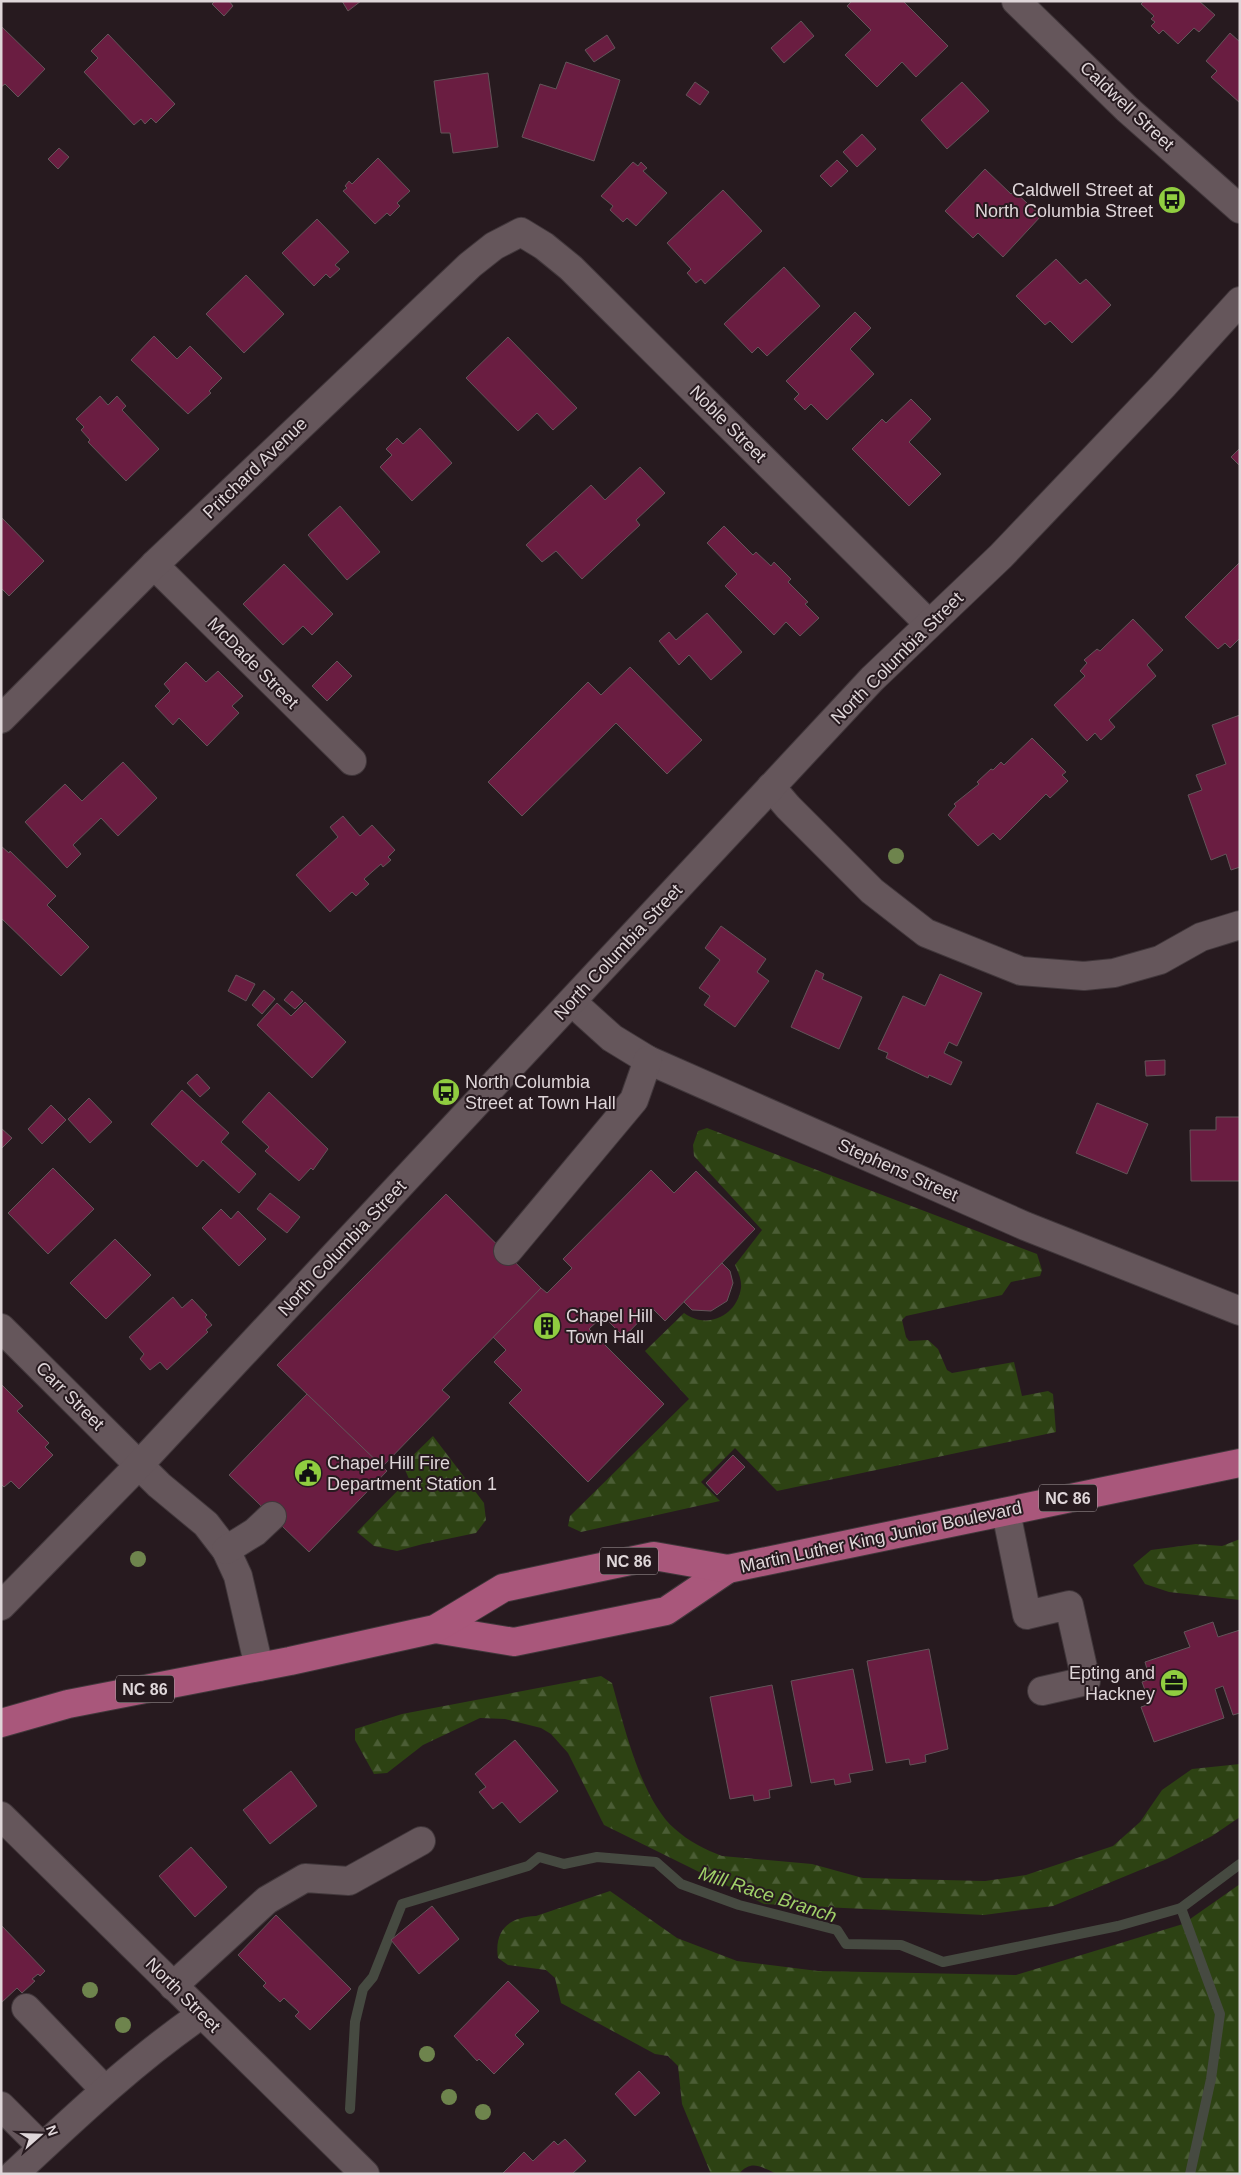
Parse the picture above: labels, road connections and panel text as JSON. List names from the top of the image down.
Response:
{
  "streets": {
    "main road": ["NC 86", "Martin Luther King Junior Boulevard"],
    "street": [
      "Caldwell Street",
      "Noble Street",
      "Pritchard Avenue",
      "North Columbia Street",
      "McDade Street",
      "Stephens Street",
      "Carr Street",
      "North Street"
    ]
  },
  "crossings": [
    ["Noble Street", "Pritchard Avenue"],
    ["Noble Street", "North Columbia Street"],
    ["Pritchard Avenue", "McDade Street"],
    ["North Columbia Street", "Stephens Street"],
    ["North Columbia Street", "Carr Street"],
    ["Carr Street", "Martin Luther King Junior Boulevard"]
  ],
  "water": ["Mill Race Branch"],
  "places": {
    "bus stop": ["Caldwell Street at North Columbia Street", "North Columbia Street at Town Hall"],
    "building": ["Chapel Hill Town Hall"],
    "public building": ["Chapel Hill Fire Department Station 1"],
    "office": ["Epting and Hackney"]
  },
  "north": "right"
}
